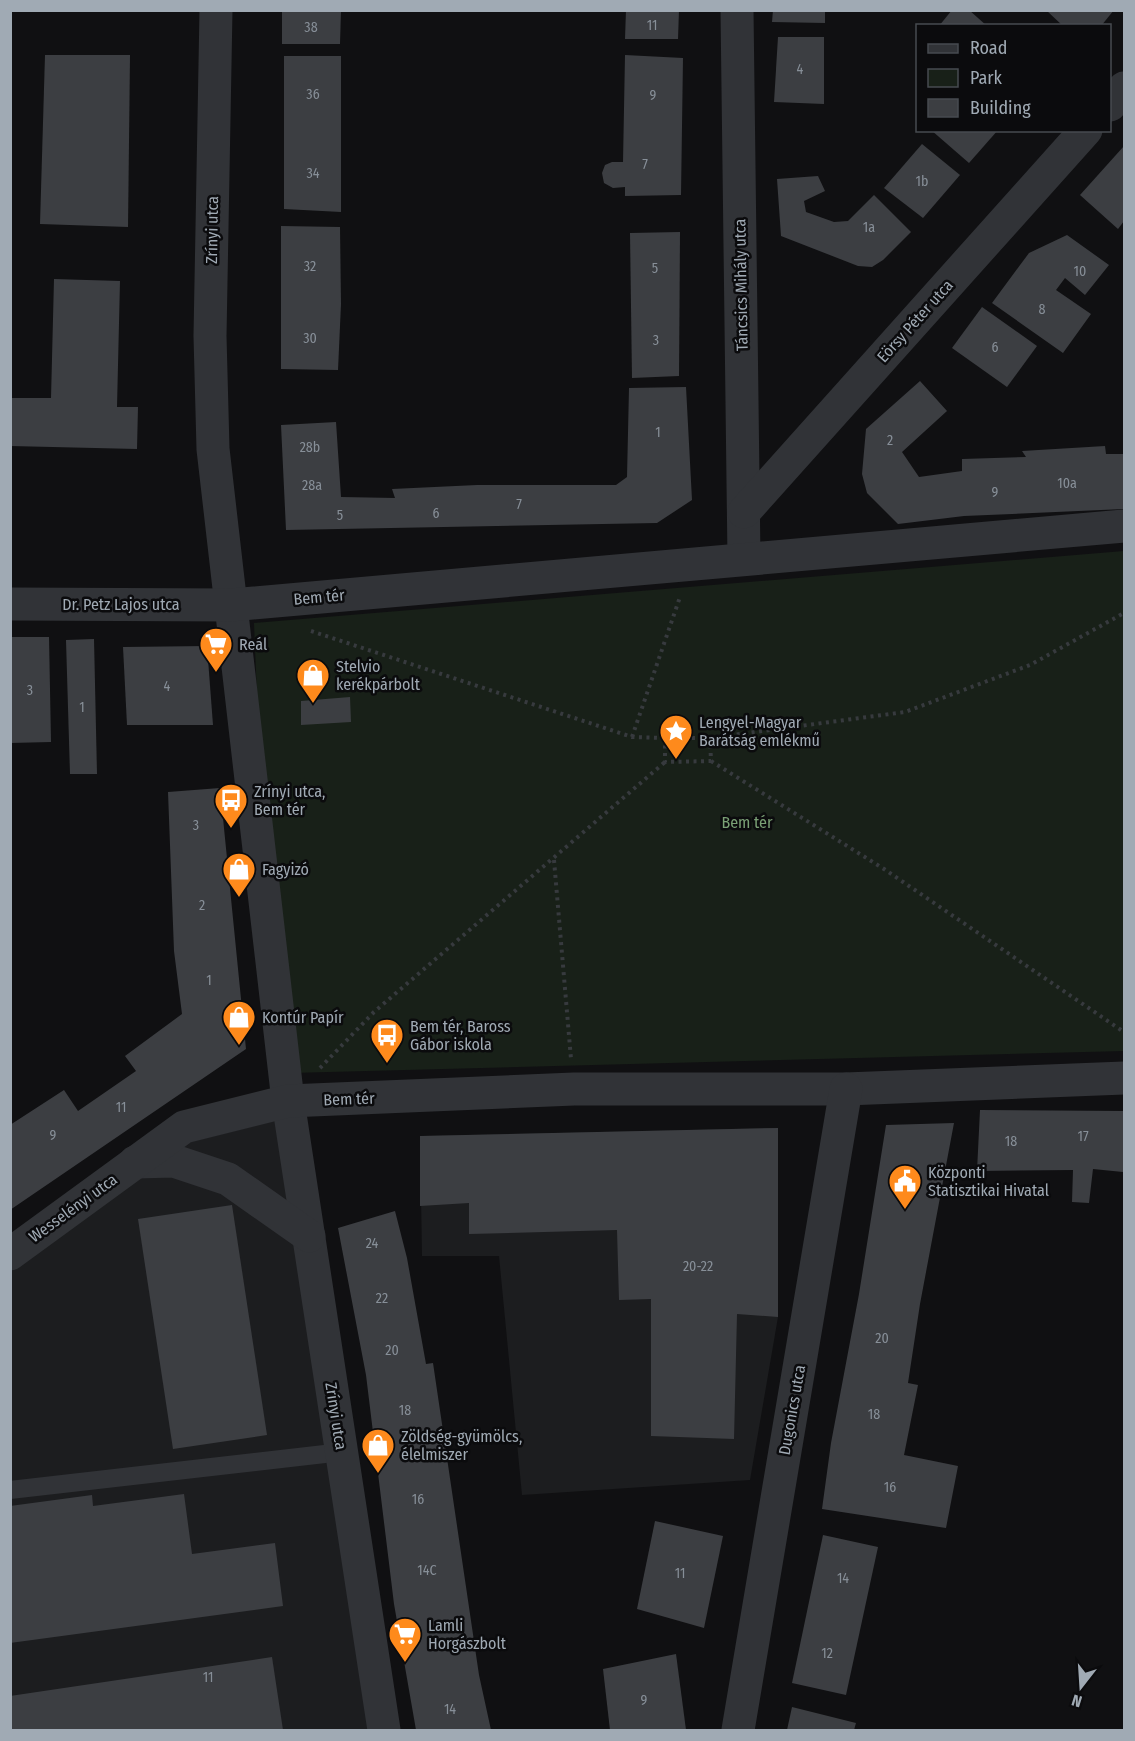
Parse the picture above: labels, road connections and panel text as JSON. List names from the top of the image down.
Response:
{
  "streets": {
    "street": [
      "Zrínyi utca",
      "Táncsics Mihály utca",
      "Eörsy Péter utca",
      "Bem tér",
      "Dr. Petz Lajos utca",
      "Wesselényi utca",
      "Dugonics utca"
    ]
  },
  "crossings": [
    ["Zrínyi utca", "Bem tér"],
    ["Zrínyi utca", "Dr. Petz Lajos utca"],
    ["Zrínyi utca", "Wesselényi utca"],
    ["Táncsics Mihály utca", "Eörsy Péter utca"],
    ["Táncsics Mihály utca", "Bem tér"],
    ["Bem tér", "Dr. Petz Lajos utca"],
    ["Bem tér", "Wesselényi utca"],
    ["Bem tér", "Dugonics utca"]
  ],
  "parks": ["Bem tér"],
  "places": {
    "supermarket": ["Reál", "Lamli Horgászbolt"],
    "shop": [
      "Stelvio kerékpárbolt",
      "Fagyizó",
      "Kontúr Papír",
      "Zöldség-gyümölcs, élelmiszer"
    ],
    "place": ["Lengyel-Magyar Barátság emlékmű"],
    "bus stop": ["Zrínyi utca, Bem tér", "Bem tér, Baross Gábor iskola"],
    "public building": ["Központi Statisztikai Hivatal"]
  },
  "house_numbers": [
    "11",
    "38",
    "4",
    "36",
    "9",
    "7",
    "34",
    "1b",
    "1a",
    "32",
    "5",
    "10",
    "8",
    "30",
    "3",
    "6",
    "1",
    "2",
    "28b",
    "10a",
    "28a",
    "9",
    "7",
    "6",
    "5",
    "4",
    "3",
    "1",
    "3",
    "2",
    "1",
    "11",
    "9",
    "17",
    "18",
    "24",
    "20-22",
    "22",
    "20",
    "20",
    "18",
    "18",
    "16",
    "16",
    "14C",
    "11",
    "14",
    "12",
    "11",
    "9",
    "14"
  ],
  "legend": ["Road", "Park", "Building"],
  "north": "bottom"
}
